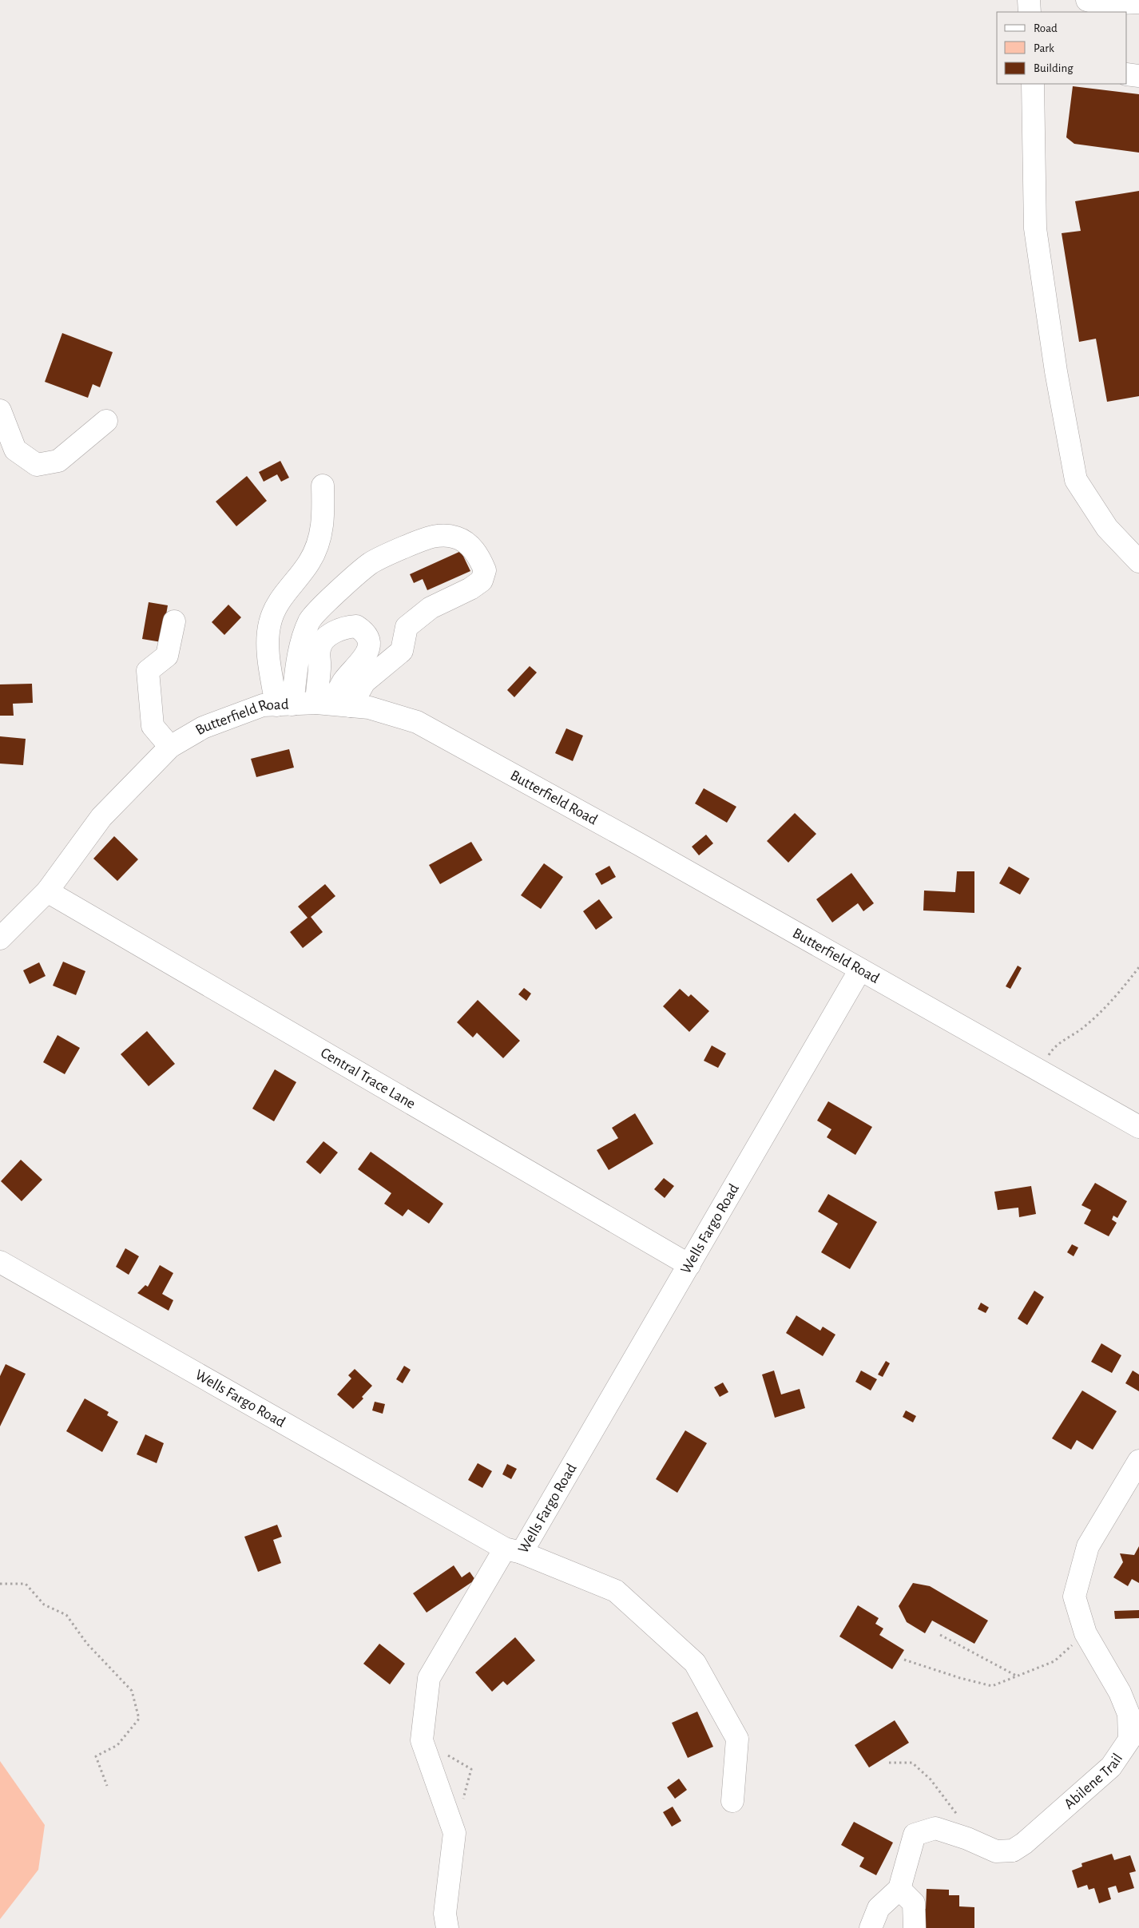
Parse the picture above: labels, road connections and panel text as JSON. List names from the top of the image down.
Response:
{
  "streets": {
    "street": [
      "Butterfield Road",
      "Central Trace Lane",
      "Wells Fargo Road",
      "Abilene Trail"
    ]
  },
  "crossings": [
    ["Butterfield Road", "Central Trace Lane"],
    ["Butterfield Road", "Wells Fargo Road"],
    ["Central Trace Lane", "Wells Fargo Road"]
  ],
  "legend": ["Road", "Park", "Building"]
}
